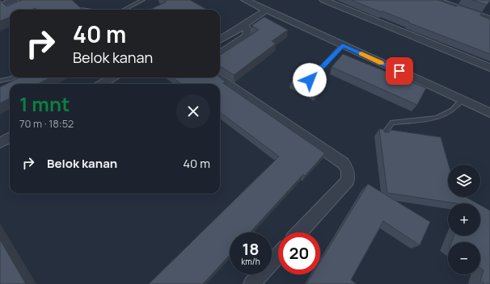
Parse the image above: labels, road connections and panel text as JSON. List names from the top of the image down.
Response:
{
  "page": {
    "turn": ["40 m", "Belok kanan"],
    "heading": ["1 mnt", "70 m · 18:52"],
    "list": [
      {
        "name": "Belok kanan",
        "value": "40 m"
      }
    ],
    "map_buttons": ["+", "−"],
    "speed": "18 km/h",
    "limit": "20"
  }
}
